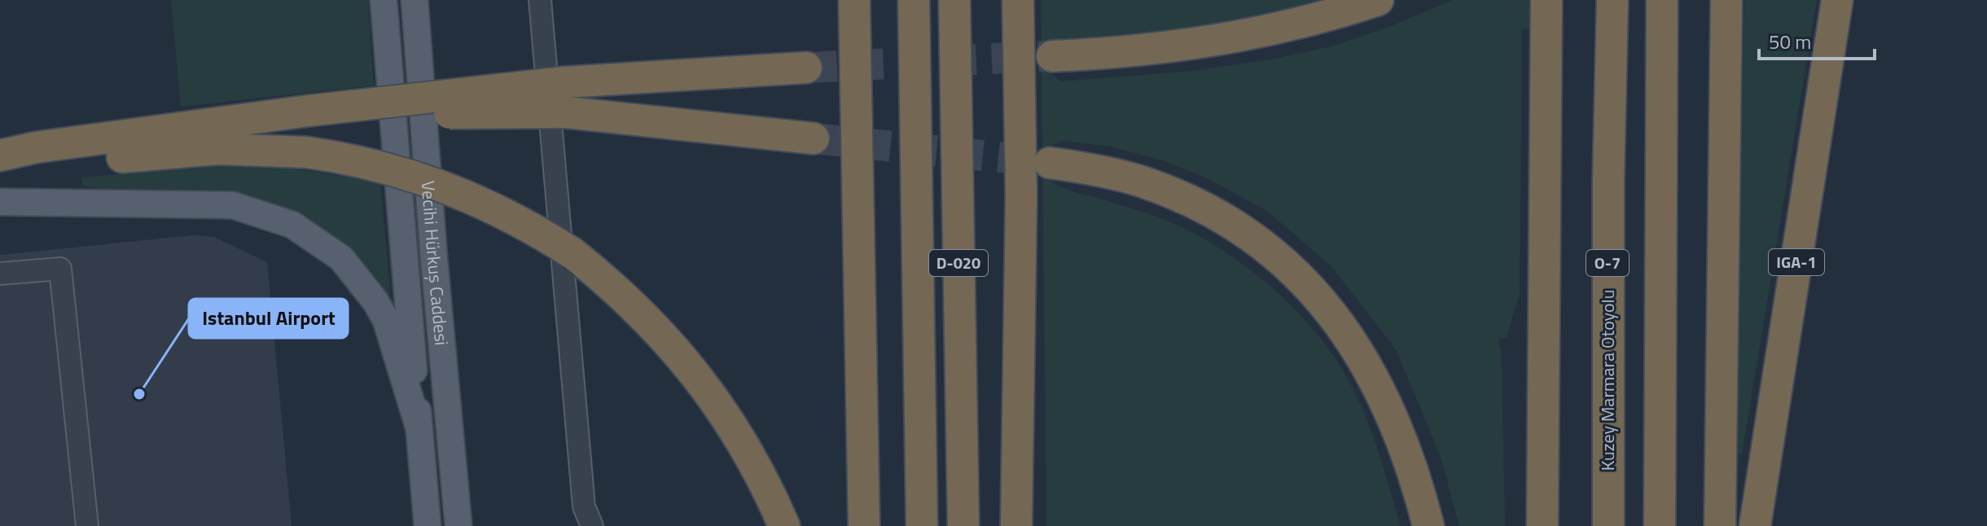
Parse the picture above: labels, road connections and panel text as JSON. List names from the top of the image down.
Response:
{
  "streets": {
    "highway": [
      "IGA-1",
      "D-020",
      "O-7",
      "Kuzey Marmara Otoyolu"
    ],
    "main road": ["Vecihi Hürkuş Caddesi"]
  },
  "places": ["Istanbul Airport"],
  "scale_bar": "50 m"
}
